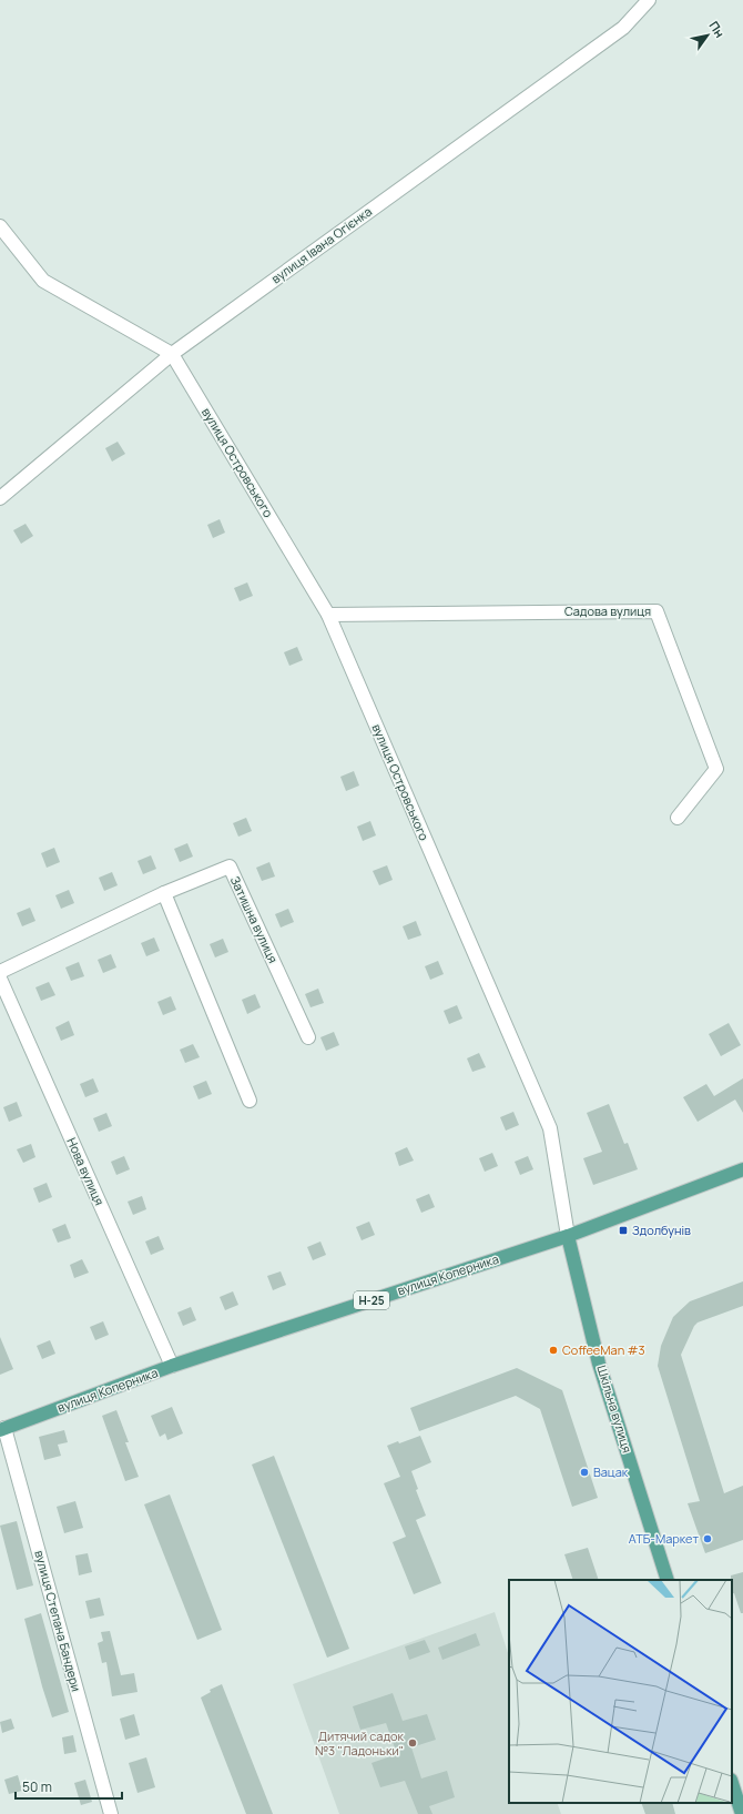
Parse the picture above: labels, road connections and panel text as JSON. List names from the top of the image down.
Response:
{
  "streets": {
    "main road": ["вулиця Коперника", "Н-25", "Шкільна вулиця"],
    "street": [
      "вулиця Івана Огієнка",
      "вулиця Островського",
      "Садова вулиця",
      "Затишна вулиця",
      "Нова вулиця",
      "вулиця Степана Бандери"
    ]
  },
  "crossings": [
    ["вулиця Івана Огієнка", "вулиця Островського"],
    ["вулиця Островського", "Садова вулиця"],
    ["вулиця Островського", "вулиця Коперника"],
    ["вулиця Островського", "Шкільна вулиця"],
    ["Нова вулиця", "вулиця Коперника"],
    ["вулиця Коперника", "Шкільна вулиця"],
    ["вулиця Коперника", "вулиця Степана Бандери"]
  ],
  "places": {
    "transit": ["Здолбунів"],
    "other": [
      "CoffeeMan #3",
      "Вацак",
      "АТБ-Маркет",
      "Дитячий садок №3 \"Ладоньки\""
    ]
  },
  "scale_bar": "50 m",
  "north": "top right"
}
